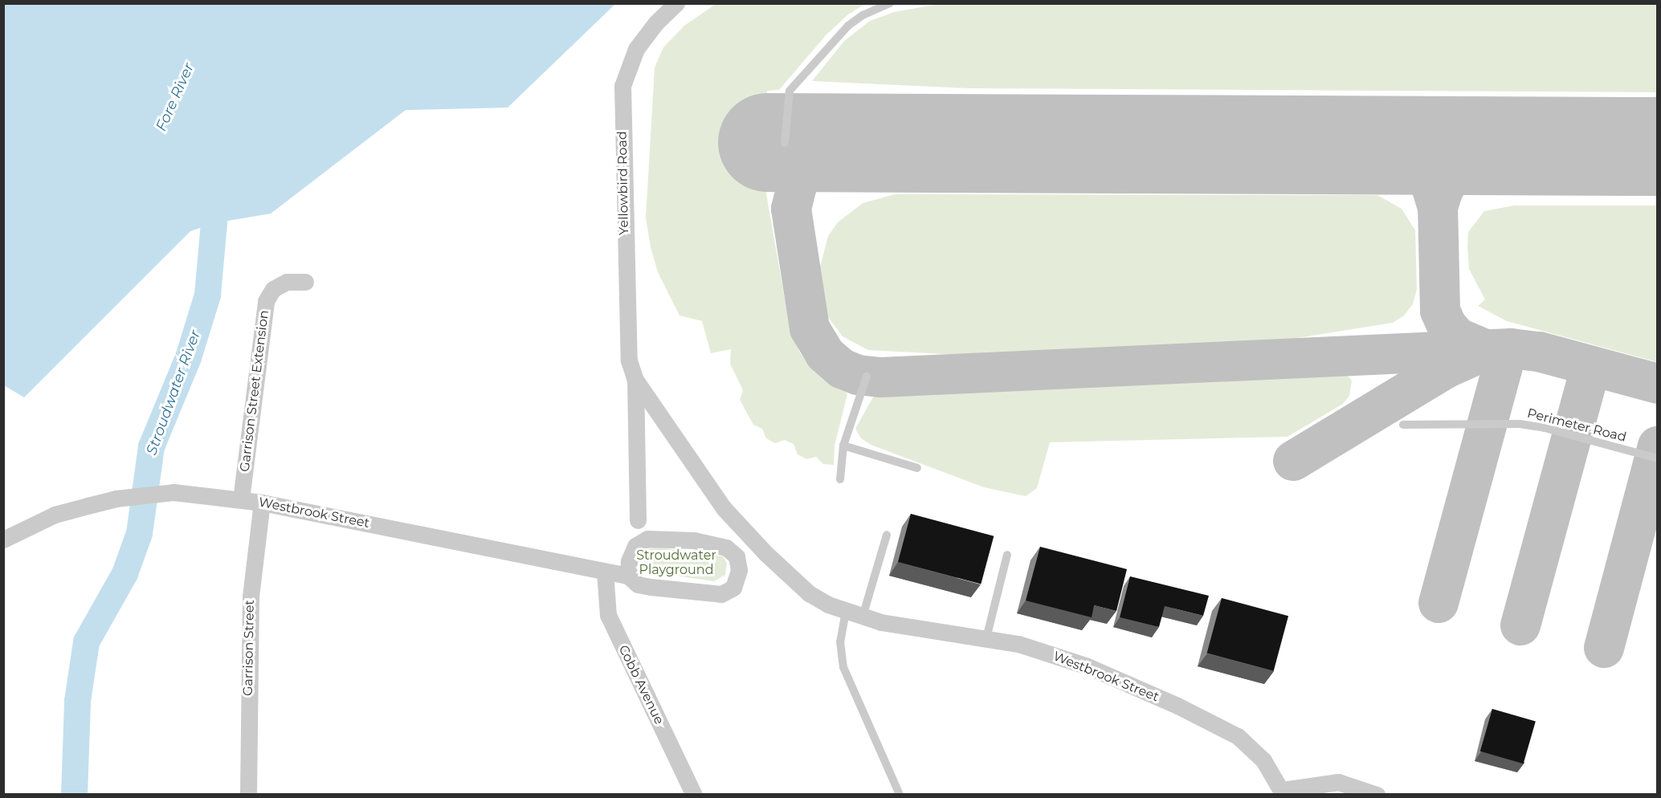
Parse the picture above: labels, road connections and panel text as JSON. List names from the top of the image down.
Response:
{
  "streets": {
    "street": [
      "Yellowbird Road",
      "Garrison Street Extension",
      "Westbrook Street",
      "Garrison Street",
      "Cobb Avenue"
    ],
    "lane": ["Perimeter Road"]
  },
  "crossings": [
    ["Yellowbird Road", "Westbrook Street"],
    ["Garrison Street Extension", "Westbrook Street"],
    ["Westbrook Street", "Garrison Street"],
    ["Westbrook Street", "Cobb Avenue"]
  ],
  "water": ["Fore River", "Stroudwater River"],
  "parks": ["Stroudwater Playground"]
}
